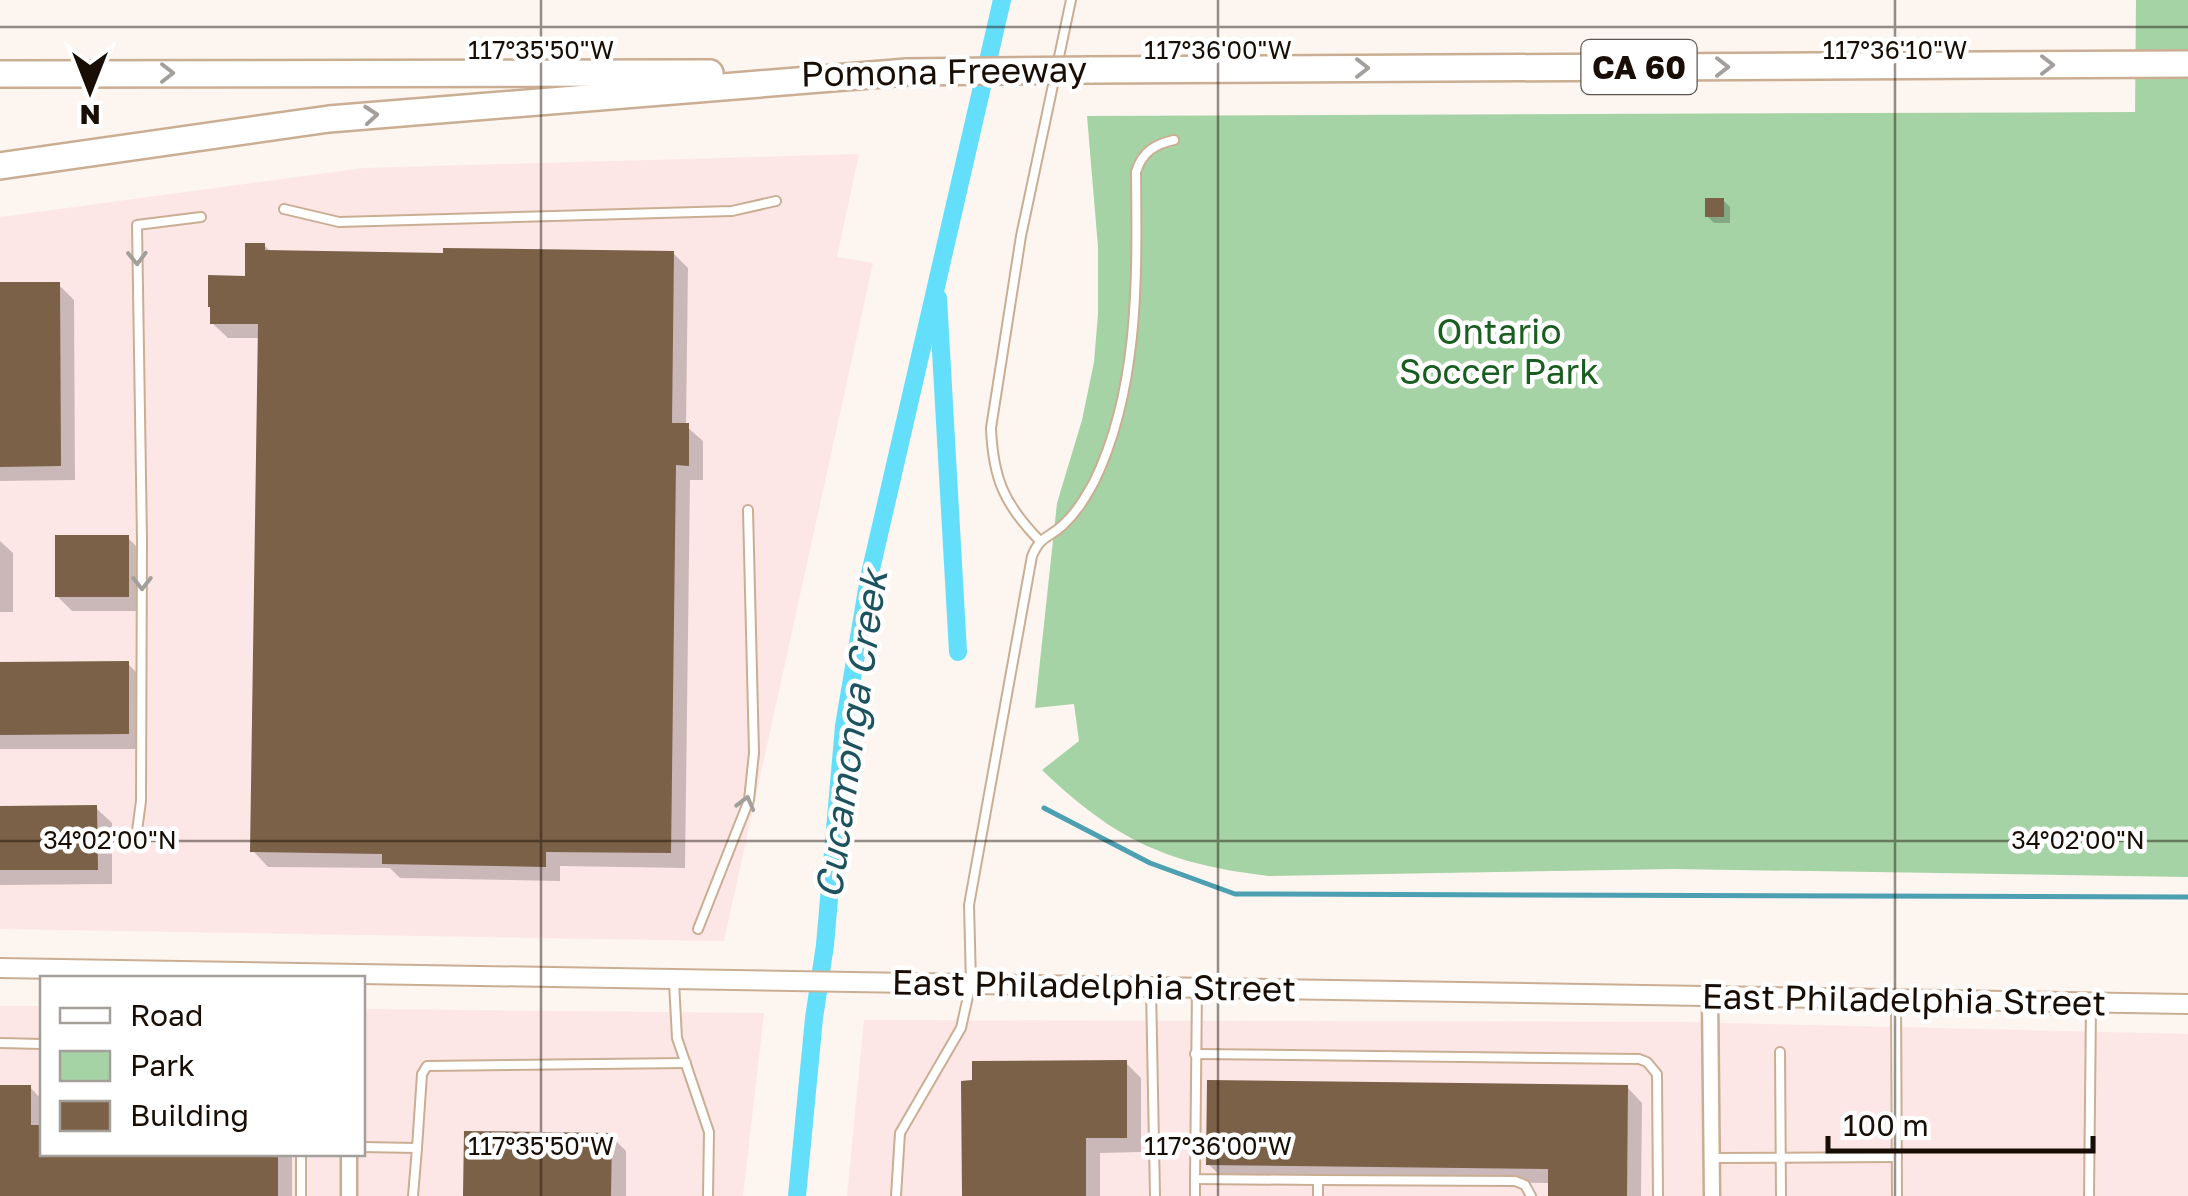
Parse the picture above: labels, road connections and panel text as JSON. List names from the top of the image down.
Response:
{
  "streets": {
    "highway": ["CA 60", "Pomona Freeway"],
    "street": ["East Philadelphia Street"]
  },
  "water": ["Cucamonga Creek"],
  "parks": ["Ontario Soccer Park"],
  "legend": ["Road", "Park", "Building"],
  "scale_bar": "100 m",
  "north": "bottom",
  "coordinates": [
    "117°35'50\"W",
    "117°36'00\"W",
    "117°36'10\"W",
    "34°02'00\"N"
  ]
}
